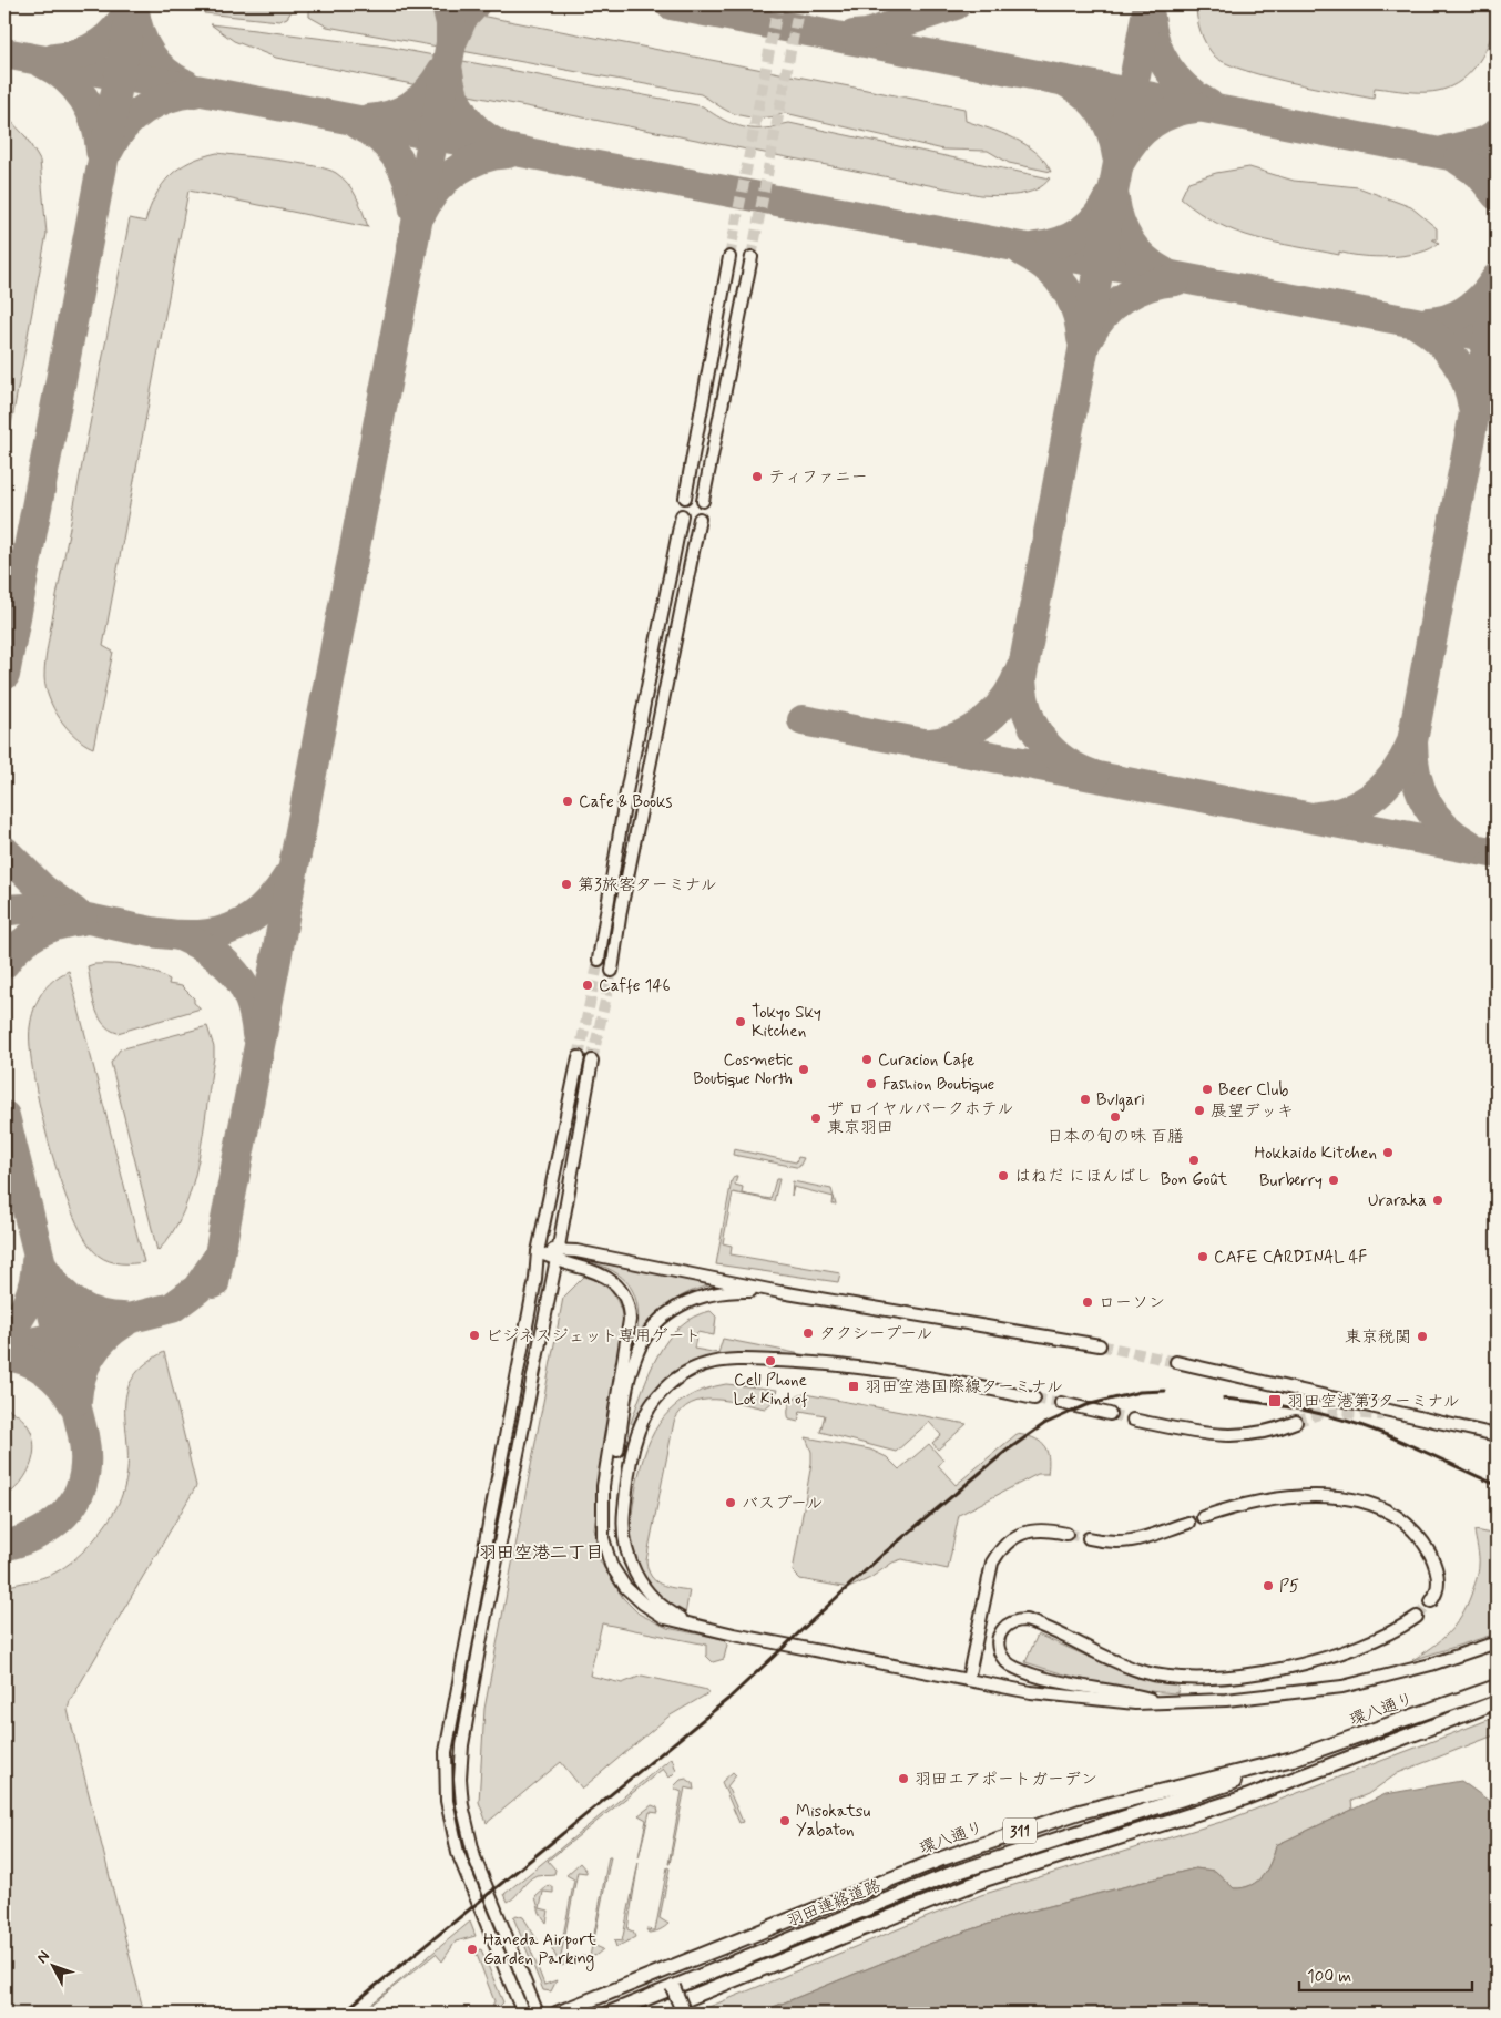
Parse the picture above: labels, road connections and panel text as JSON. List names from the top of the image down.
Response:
{
  "streets": {
    "main road": ["環八通り", "311", "羽田連絡道路"]
  },
  "districts": ["羽田空港二丁目"],
  "places": {
    "other": [
      "ティファニー",
      "Cafe & Books",
      "第3旅客ターミナル",
      "Caffe 146",
      "Tokyo Sky Kitchen",
      "Curacion Cafe",
      "Cosmetic Boutique North",
      "Fashion Boutique",
      "Beer Club",
      "Bvlgari",
      "展望デッキ",
      "日本の旬の味 百膳",
      "ザ ロイヤルパークホテル 東京羽田",
      "Hokkaido Kitchen",
      "Bon Goût",
      "はねだ にほんばし",
      "Burberry",
      "Uraraka",
      "CAFE CARDINAL 4F",
      "ローソン",
      "タクシープール",
      "ビジネスジェット専用ゲート",
      "東京税関",
      "Cell Phone Lot Kind of",
      "バスプール",
      "P5",
      "羽田エアポートガーデン",
      "Misokatsu Yabaton",
      "Haneda Airport Garden Parking"
    ],
    "transit": ["羽田空港国際線ターミナル", "羽田空港第3ターミナル"]
  },
  "scale_bar": "100 m",
  "north": "top left"
}
